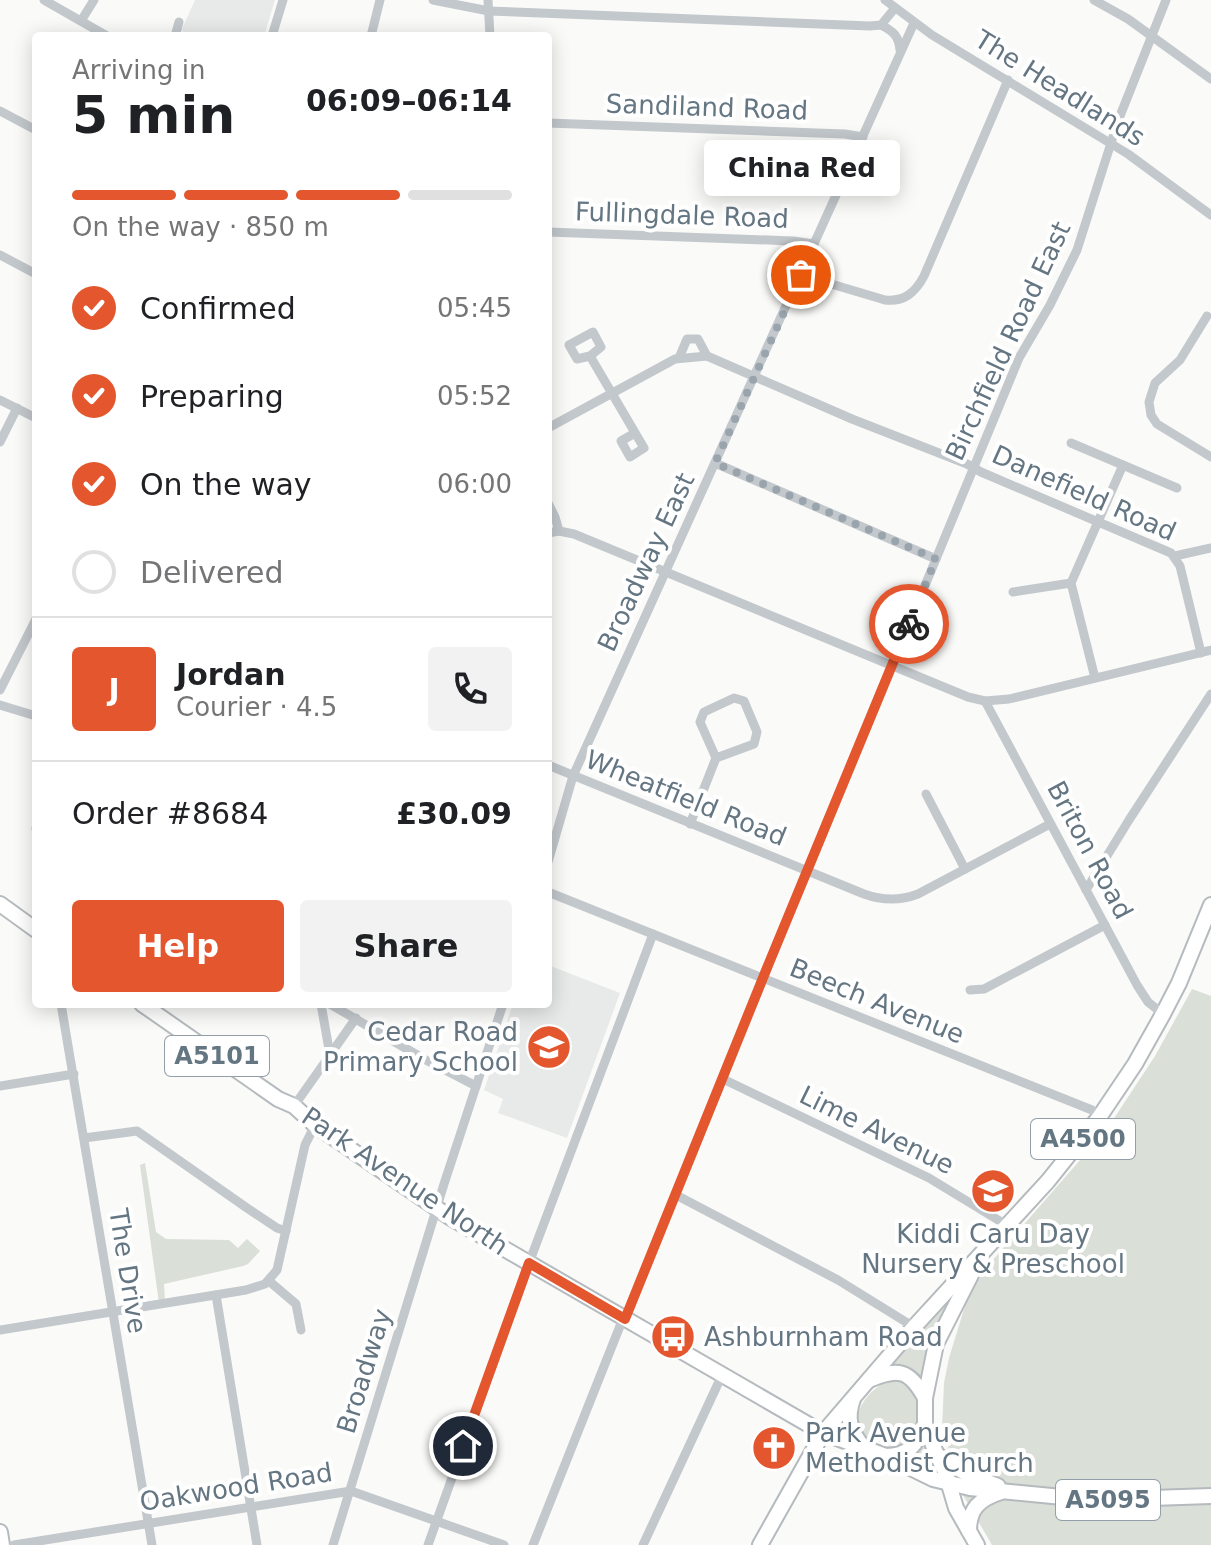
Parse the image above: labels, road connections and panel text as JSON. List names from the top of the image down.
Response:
{
  "streets": {
    "main road": [
      "A5101",
      "A4500",
      "Park Avenue North",
      "A5095"
    ],
    "street": [
      "The Headlands",
      "Sandiland Road",
      "Fullingdale Road",
      "Birchfield Road East",
      "Danefield Road",
      "Broadway East",
      "Wheatfield Road",
      "Briton Road",
      "Beech Avenue",
      "Lime Avenue",
      "The Drive",
      "Broadway",
      "Oakwood Road"
    ]
  },
  "crossings": [
    ["The Headlands", "Birchfield Road East"],
    ["The Headlands", "Broadway East"],
    ["Sandiland Road", "Broadway East"],
    ["Fullingdale Road", "Broadway East"],
    ["Birchfield Road East", "Danefield Road"],
    ["Birchfield Road East", "Wheatfield Road"],
    ["Birchfield Road East", "Beech Avenue"],
    ["Birchfield Road East", "Lime Avenue"],
    ["Birchfield Road East", "Park Avenue North"],
    ["Danefield Road", "Broadway East"],
    ["Broadway East", "Wheatfield Road"],
    ["Wheatfield Road", "Briton Road"],
    ["Briton Road", "A4500"],
    ["Beech Avenue", "A4500"],
    ["A5101", "A4500"],
    ["A5101", "Park Avenue North"],
    ["Lime Avenue", "A4500"],
    ["A4500", "A5095"],
    ["Park Avenue North", "Broadway"],
    ["The Drive", "Oakwood Road"],
    ["Broadway", "Oakwood Road"]
  ],
  "places": {
    "other": ["China Red"],
    "school or university": ["Cedar Road Primary School", "Kiddi Caru Day Nursery & Preschool"],
    "bus stop": ["Ashburnham Road"],
    "church": ["Park Avenue Methodist Church"]
  },
  "page": {
    "heading": ["5 min", "Arriving in", "06:09–06:14"],
    "panel": [
      "Jordan",
      "Courier · 4.5",
      "Order #8684",
      "£30.09"
    ],
    "bubble": "China Red",
    "bar": "On the way · 850 m",
    "list": [
      ["Confirmed", "05:45"],
      ["Preparing", "05:52"],
      ["On the way", "06:00"],
      "Delivered"
    ],
    "round": "J",
    "buttons": ["Help", "Share"]
  }
}
